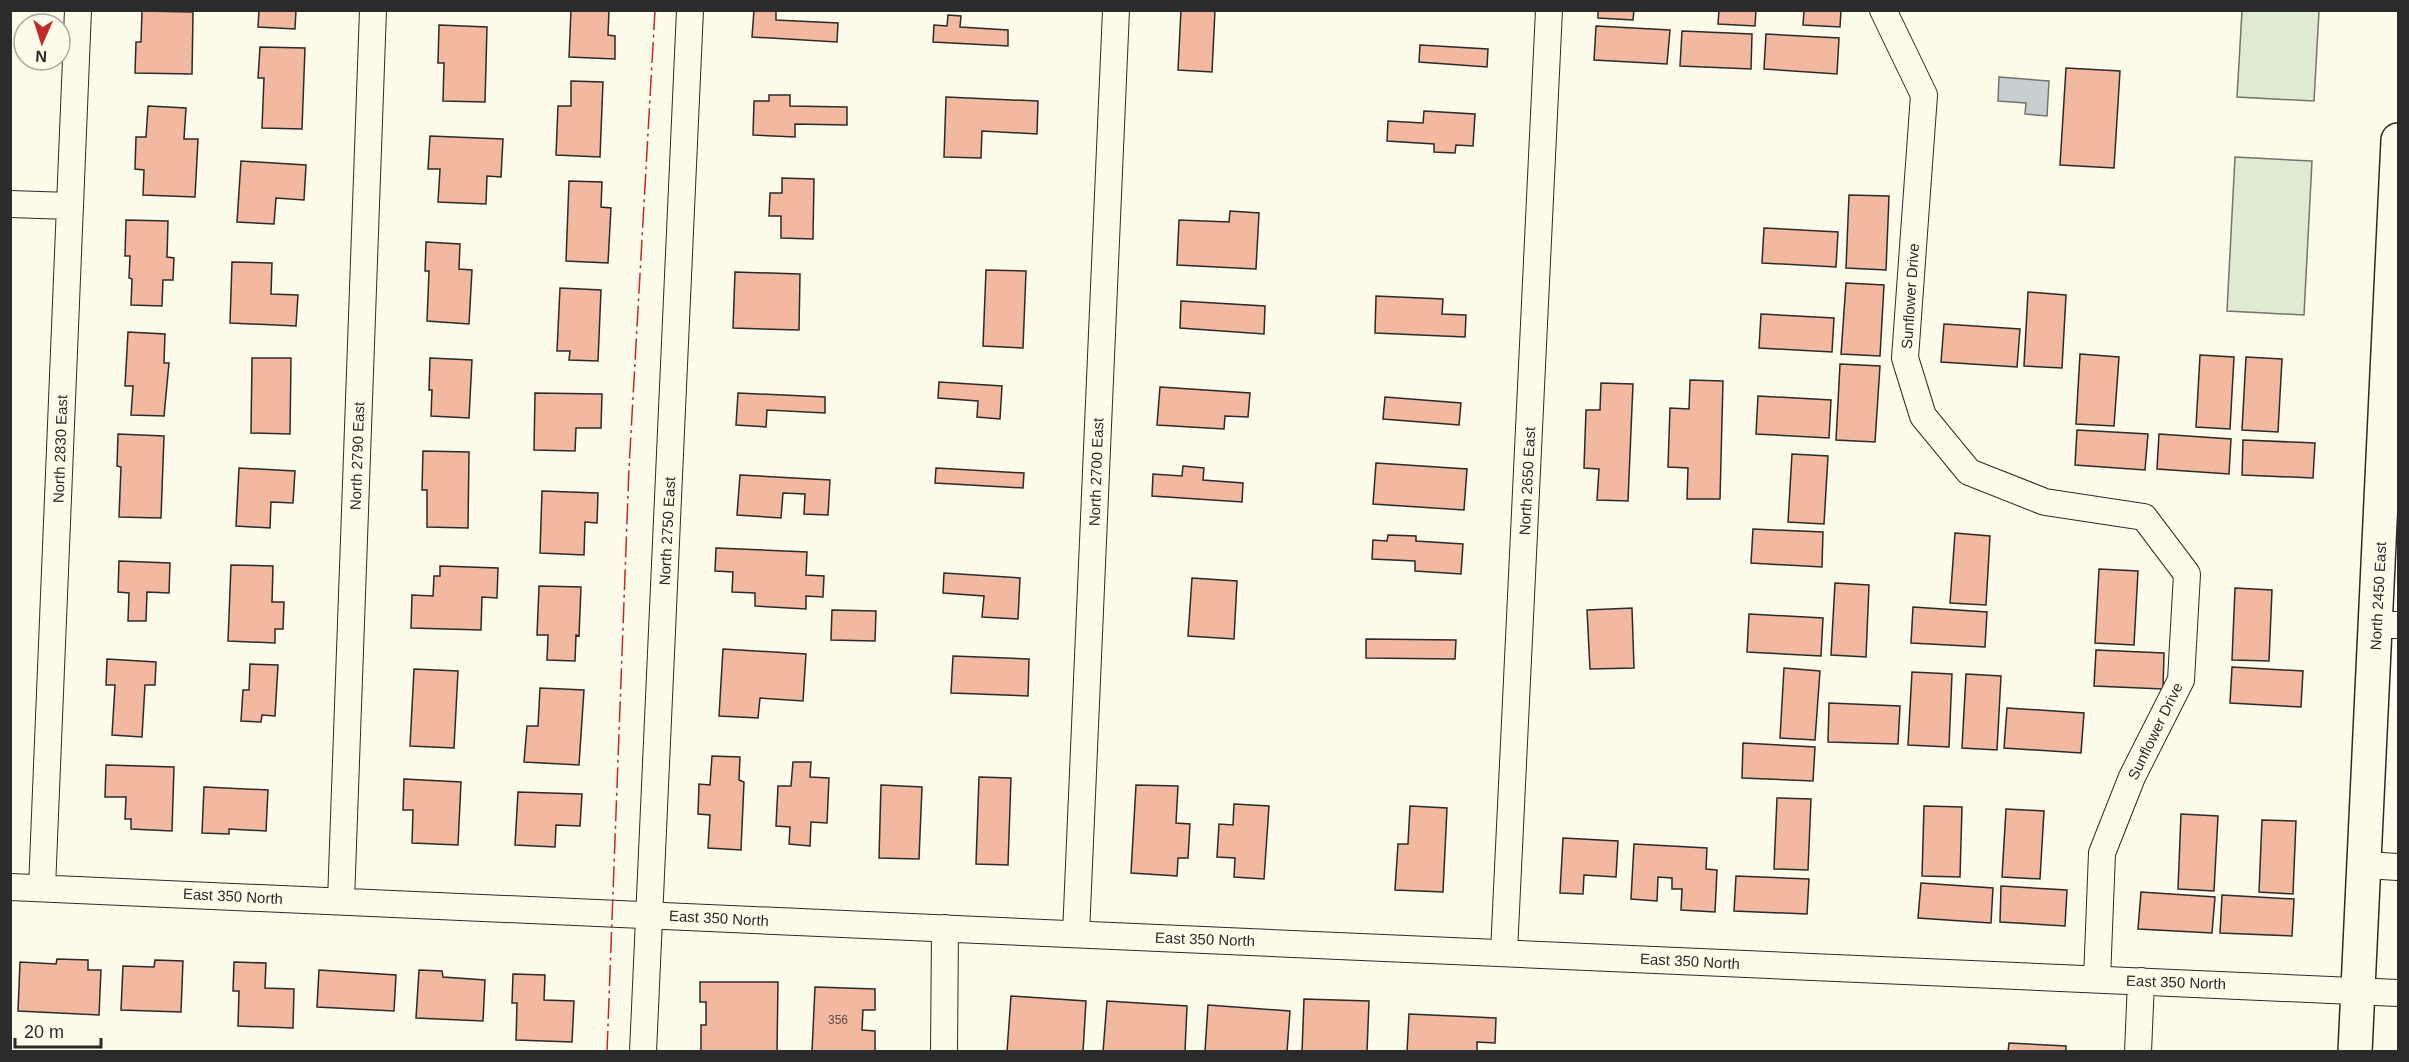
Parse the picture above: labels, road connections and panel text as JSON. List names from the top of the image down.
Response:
{
  "streets": {
    "street": [
      "Sunflower Drive",
      "North 2830 East",
      "North 2790 East",
      "North 2700 East",
      "North 2650 East",
      "North 2750 East",
      "North 2450 East",
      "East 350 North"
    ]
  },
  "crossings": [
    ["Sunflower Drive", "East 350 North"],
    ["North 2830 East", "East 350 North"],
    ["North 2790 East", "East 350 North"],
    ["North 2700 East", "East 350 North"],
    ["North 2650 East", "East 350 North"],
    ["North 2750 East", "East 350 North"],
    ["North 2450 East", "East 350 North"]
  ],
  "house_numbers": ["356"],
  "scale_bar": "20 m",
  "north": "bottom"
}
